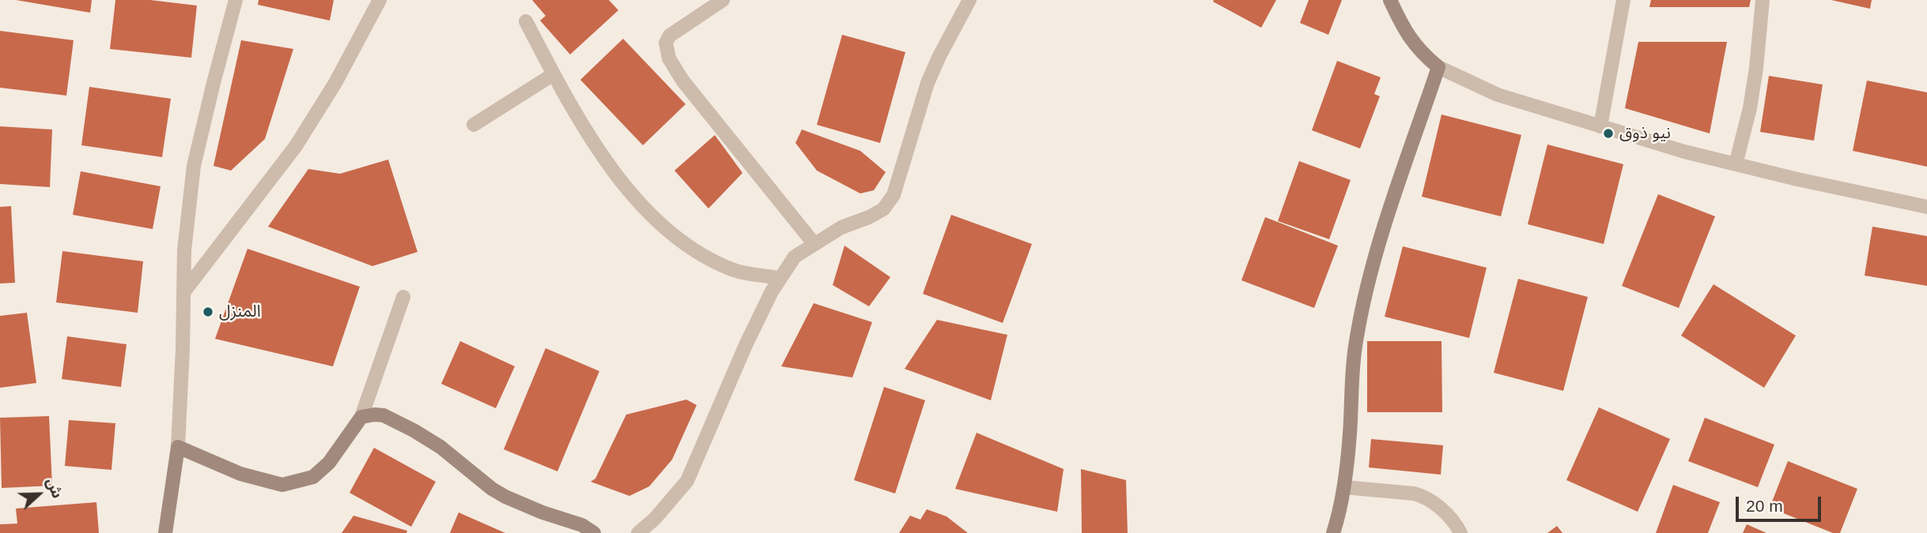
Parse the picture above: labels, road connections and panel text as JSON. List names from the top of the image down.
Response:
{
  "places": ["نيو ذوق", "المنزل"],
  "scale_bar": "20 m",
  "north": "right"
}
